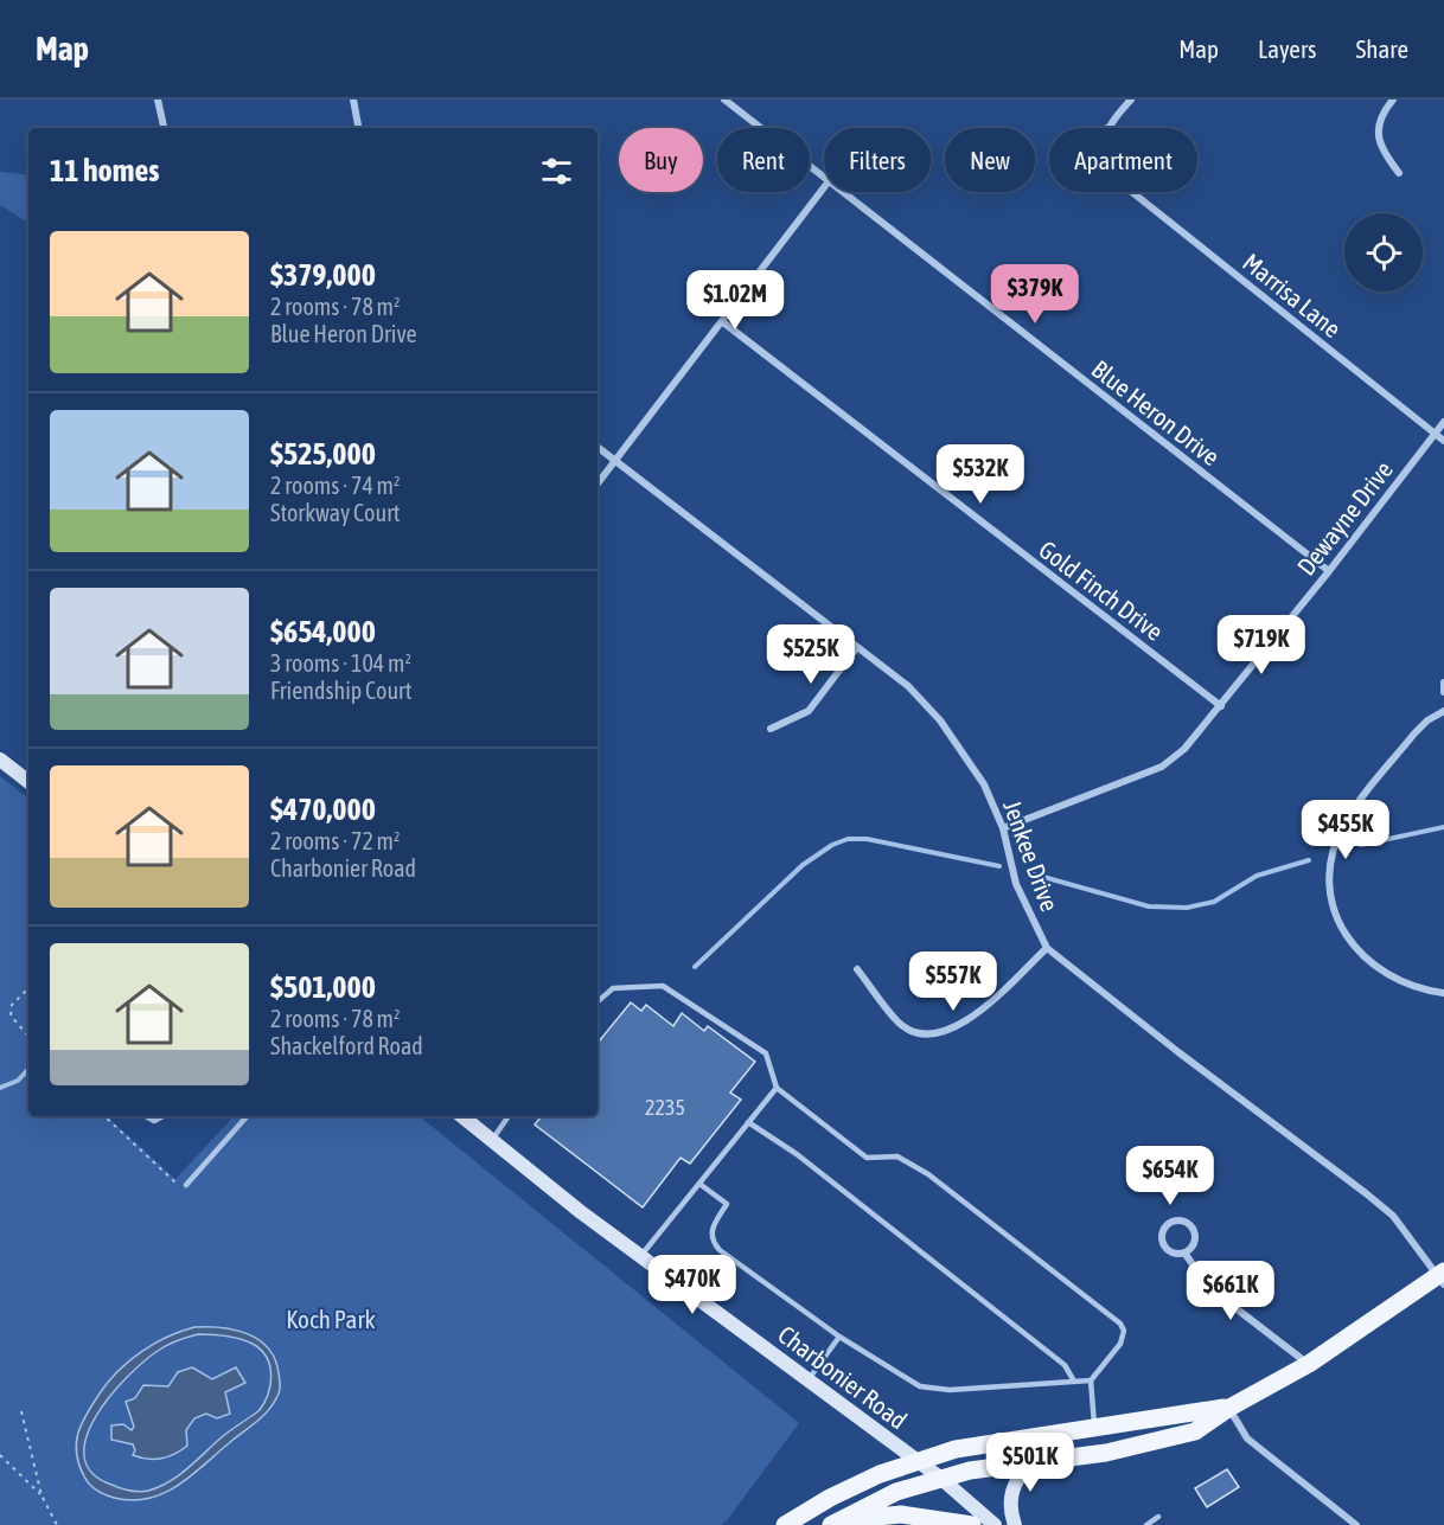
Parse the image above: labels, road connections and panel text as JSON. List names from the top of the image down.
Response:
{
  "streets": {
    "main road": ["Charbonier Road"],
    "street": [
      "Marrisa Lane",
      "Blue Heron Drive",
      "Dewayne Drive",
      "Gold Finch Drive",
      "Jenkee Drive"
    ]
  },
  "crossings": [
    ["Marrisa Lane", "Dewayne Drive"],
    ["Blue Heron Drive", "Dewayne Drive"],
    ["Dewayne Drive", "Gold Finch Drive"],
    ["Dewayne Drive", "Jenkee Drive"]
  ],
  "parks": ["Koch Park"],
  "house_numbers": ["2235"],
  "page": {
    "header": "Map",
    "nav": ["Map", "Layers", "Share"],
    "chip": [
      "Buy",
      "Rent",
      "Filters",
      "New",
      "Apartment"
    ],
    "heading": "11 homes",
    "list": [
      {
        "name": "$379,000",
        "note": "2 rooms · 78 m² · Blue Heron Drive"
      },
      {
        "name": "$525,000",
        "note": "2 rooms · 74 m² · Storkway Court"
      },
      {
        "name": "$654,000",
        "note": "3 rooms · 104 m² · Friendship Court"
      },
      {
        "name": "$470,000",
        "note": "2 rooms · 72 m² · Charbonier Road"
      },
      {
        "name": "$501,000",
        "note": "2 rooms · 78 m² · Shackelford Road"
      }
    ],
    "price": [
      "$379K",
      "$1.02M",
      "$532K",
      "$719K",
      "$525K",
      "$455K",
      "$557K",
      "$654K",
      "$470K",
      "$661K",
      "$501K"
    ]
  }
}
